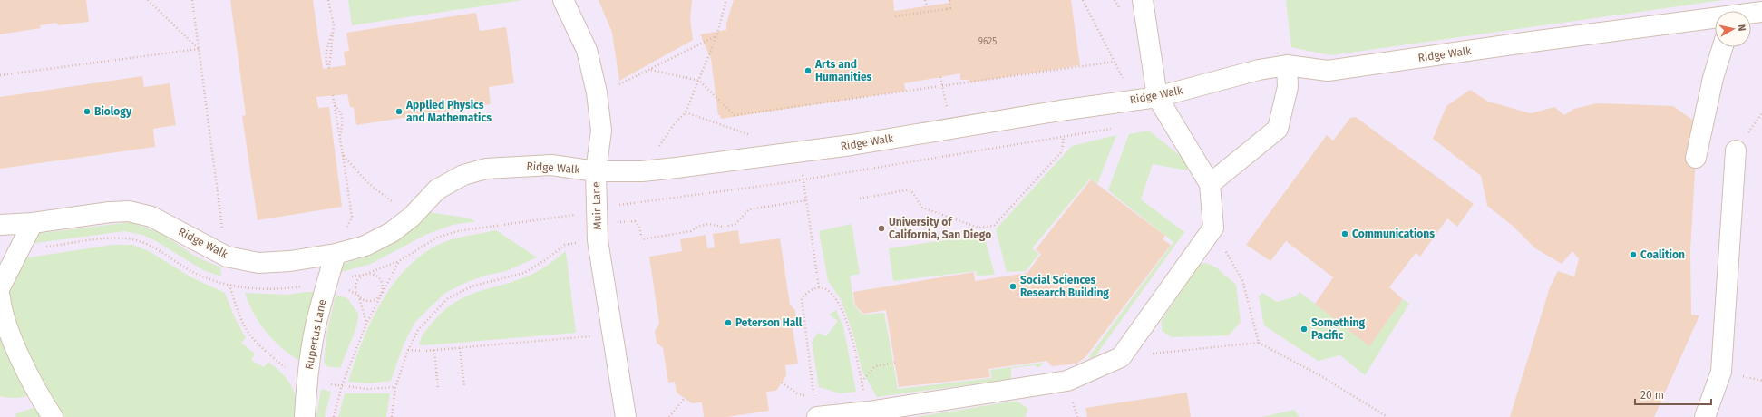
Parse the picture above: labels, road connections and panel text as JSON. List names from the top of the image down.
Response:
{
  "streets": {
    "street": ["Ridge Walk", "Muir Lane", "Rupertus Lane"]
  },
  "crossings": [
    ["Ridge Walk", "Muir Lane"],
    ["Ridge Walk", "Rupertus Lane"]
  ],
  "places": [
    "Arts and Humanities",
    "Biology",
    "Applied Physics and Mathematics",
    "University of California, San Diego",
    "Communications",
    "Coalition",
    "Social Sciences Research Building",
    "Peterson Hall",
    "Something Pacific"
  ],
  "house_numbers": ["9625"],
  "scale_bar": "20 m",
  "north": "right"
}
